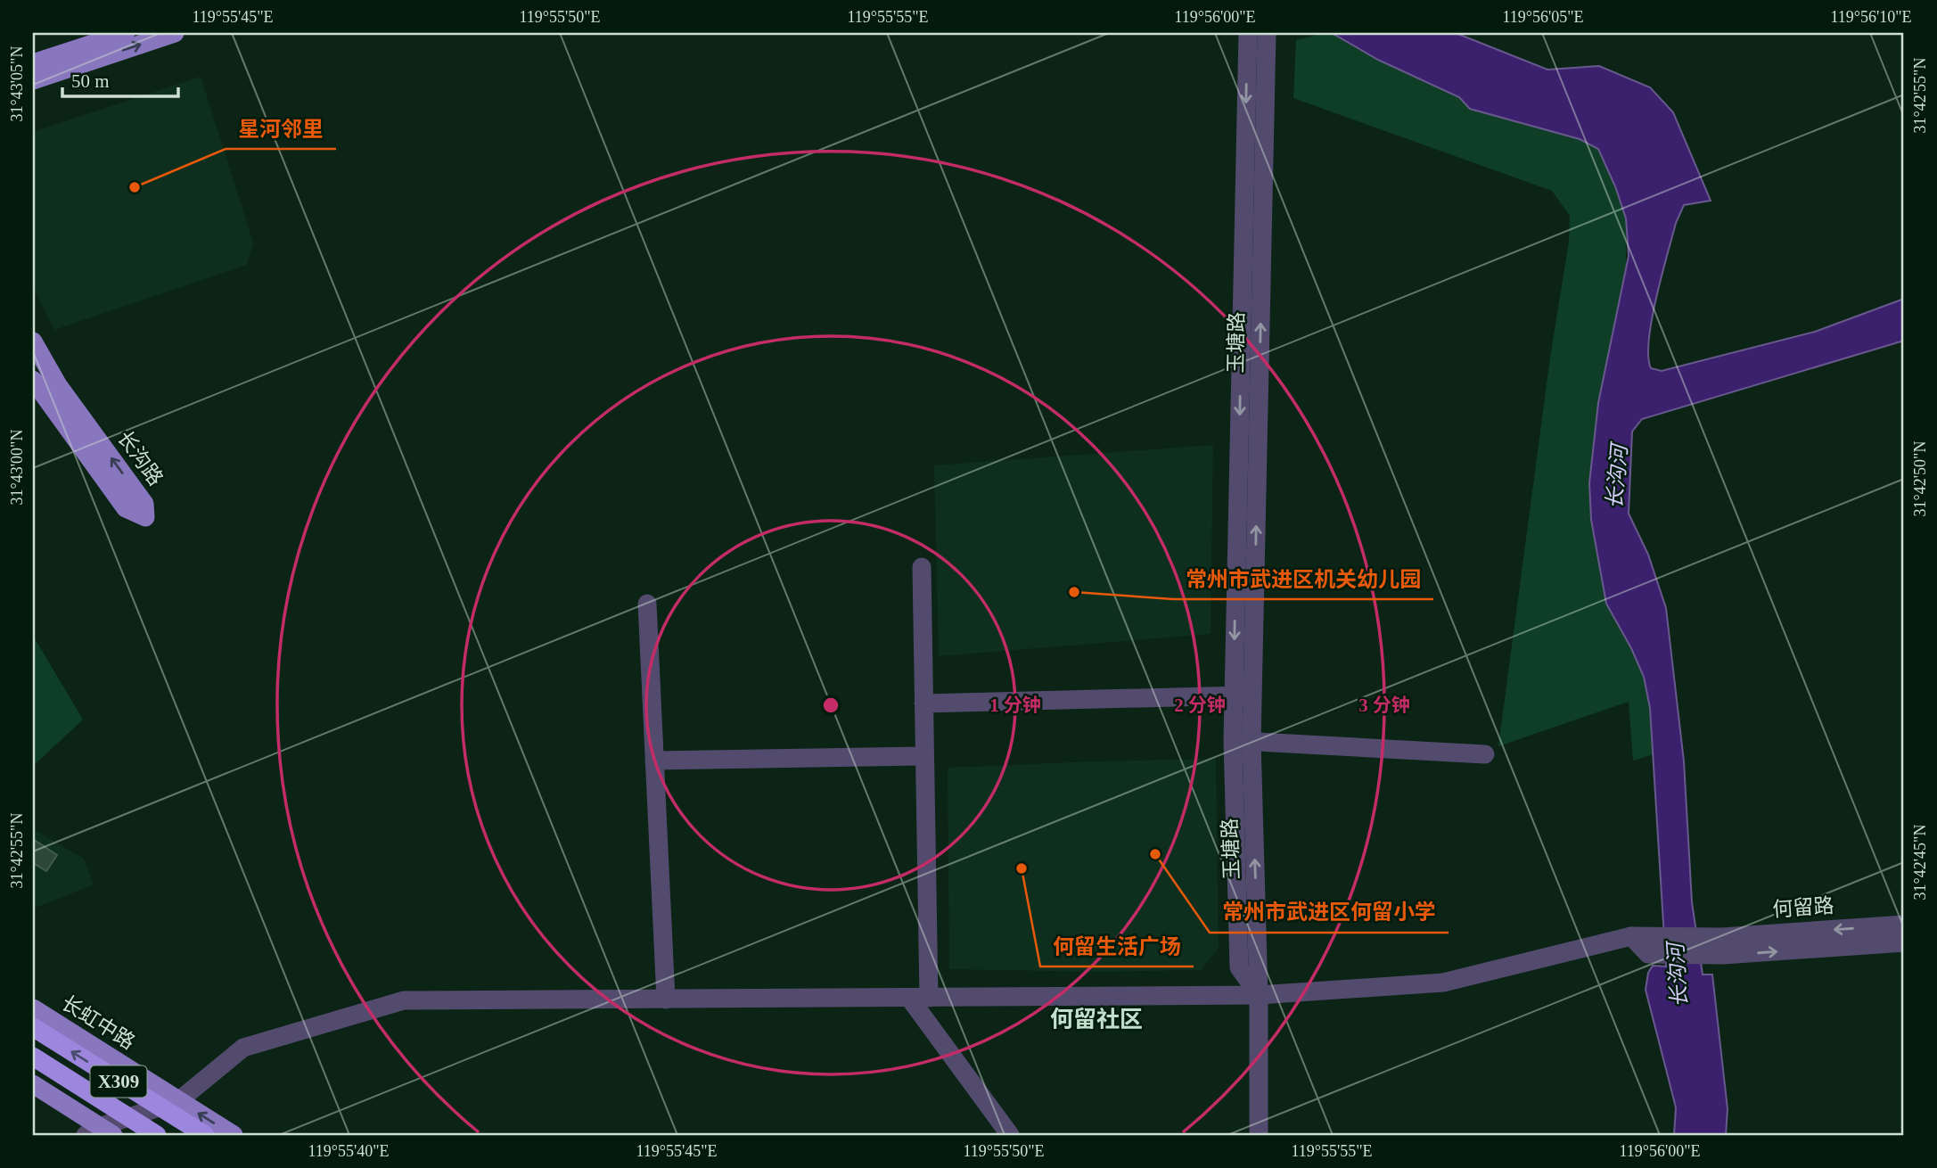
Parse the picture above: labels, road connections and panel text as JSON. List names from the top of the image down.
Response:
{
  "streets": {
    "highway": ["X309"],
    "main road": ["长沟路", "长虹中路"],
    "street": ["玉塘路", "何留路"]
  },
  "districts": ["何留社区"],
  "water": ["长沟河"],
  "places": [
    "星河邻里",
    "常州市武进区机关幼儿园",
    "常州市武进区何留小学",
    "何留生活广场"
  ],
  "scale_bar": "50 m",
  "coordinates": [
    "119°55'45\"E",
    "119°55'50\"E",
    "119°55'55\"E",
    "119°56'00\"E",
    "119°56'05\"E",
    "119°56'10\"E",
    "31°43'05\"N",
    "31°42'55\"N",
    "31°43'00\"N",
    "31°42'50\"N",
    "31°42'45\"N",
    "119°55'40\"E"
  ],
  "rings": ["1 分钟", "2 分钟", "3 分钟"]
}
